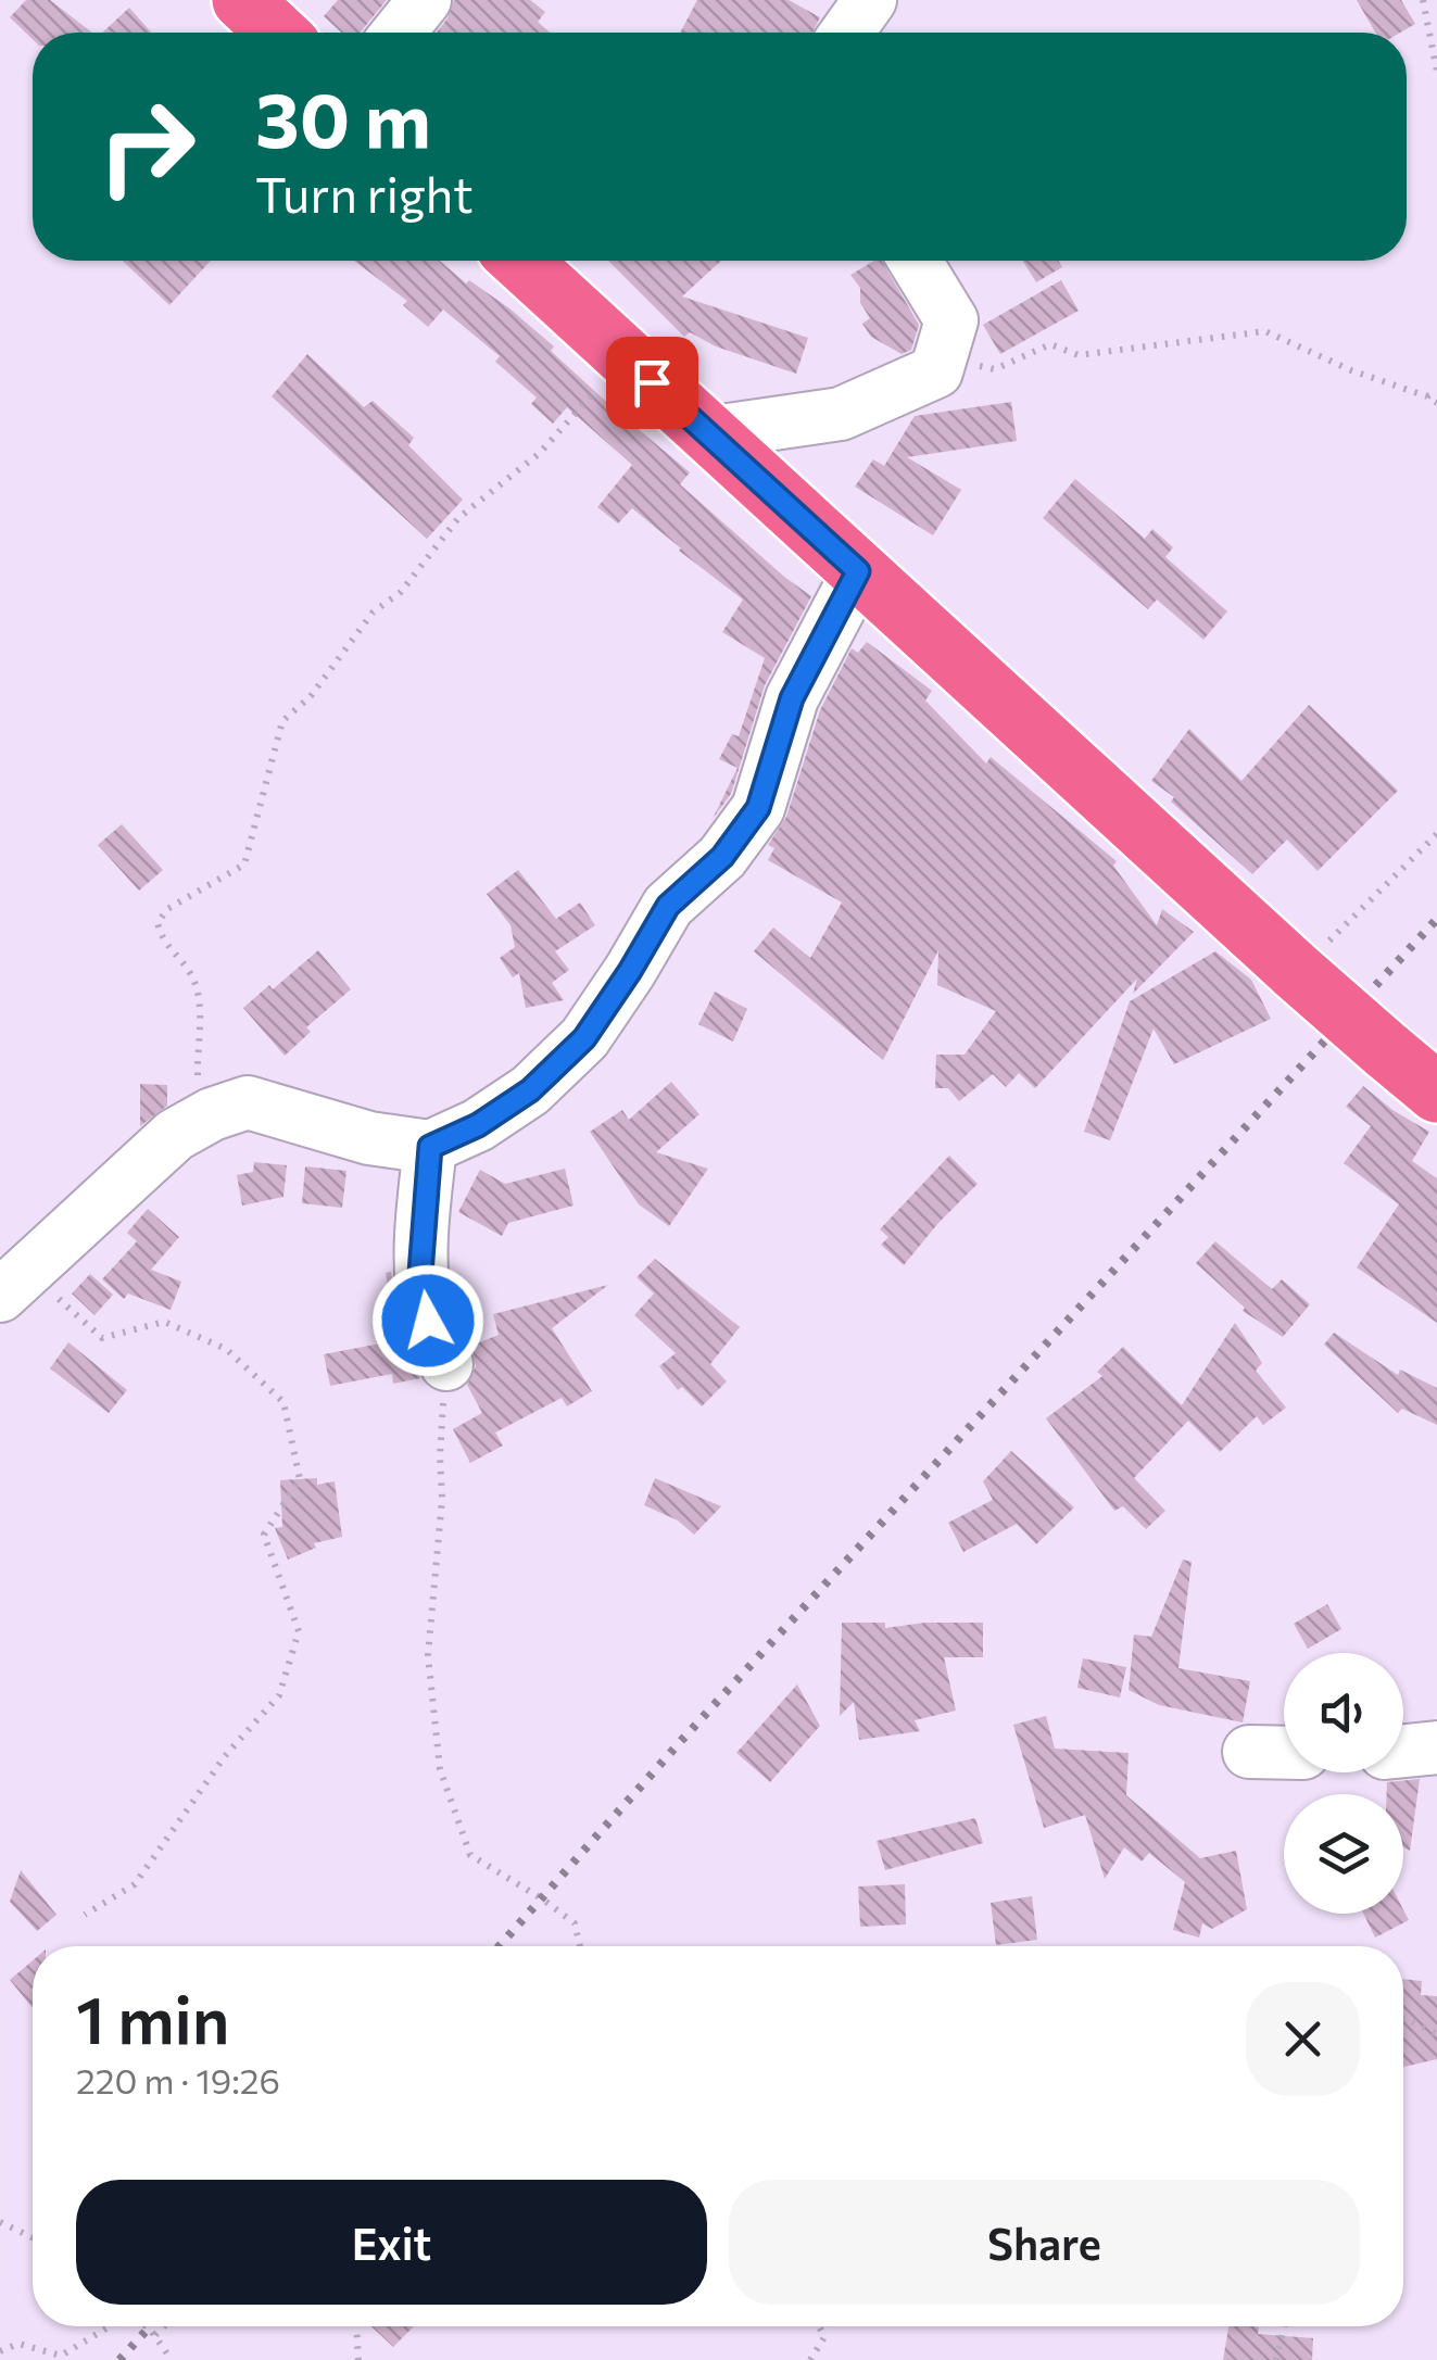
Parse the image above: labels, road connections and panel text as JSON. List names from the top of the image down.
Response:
{
  "page": {
    "turn": ["30 m", "Turn right"],
    "heading": ["1 min", "220 m · 19:26"],
    "buttons": ["Exit", "Share"]
  }
}
